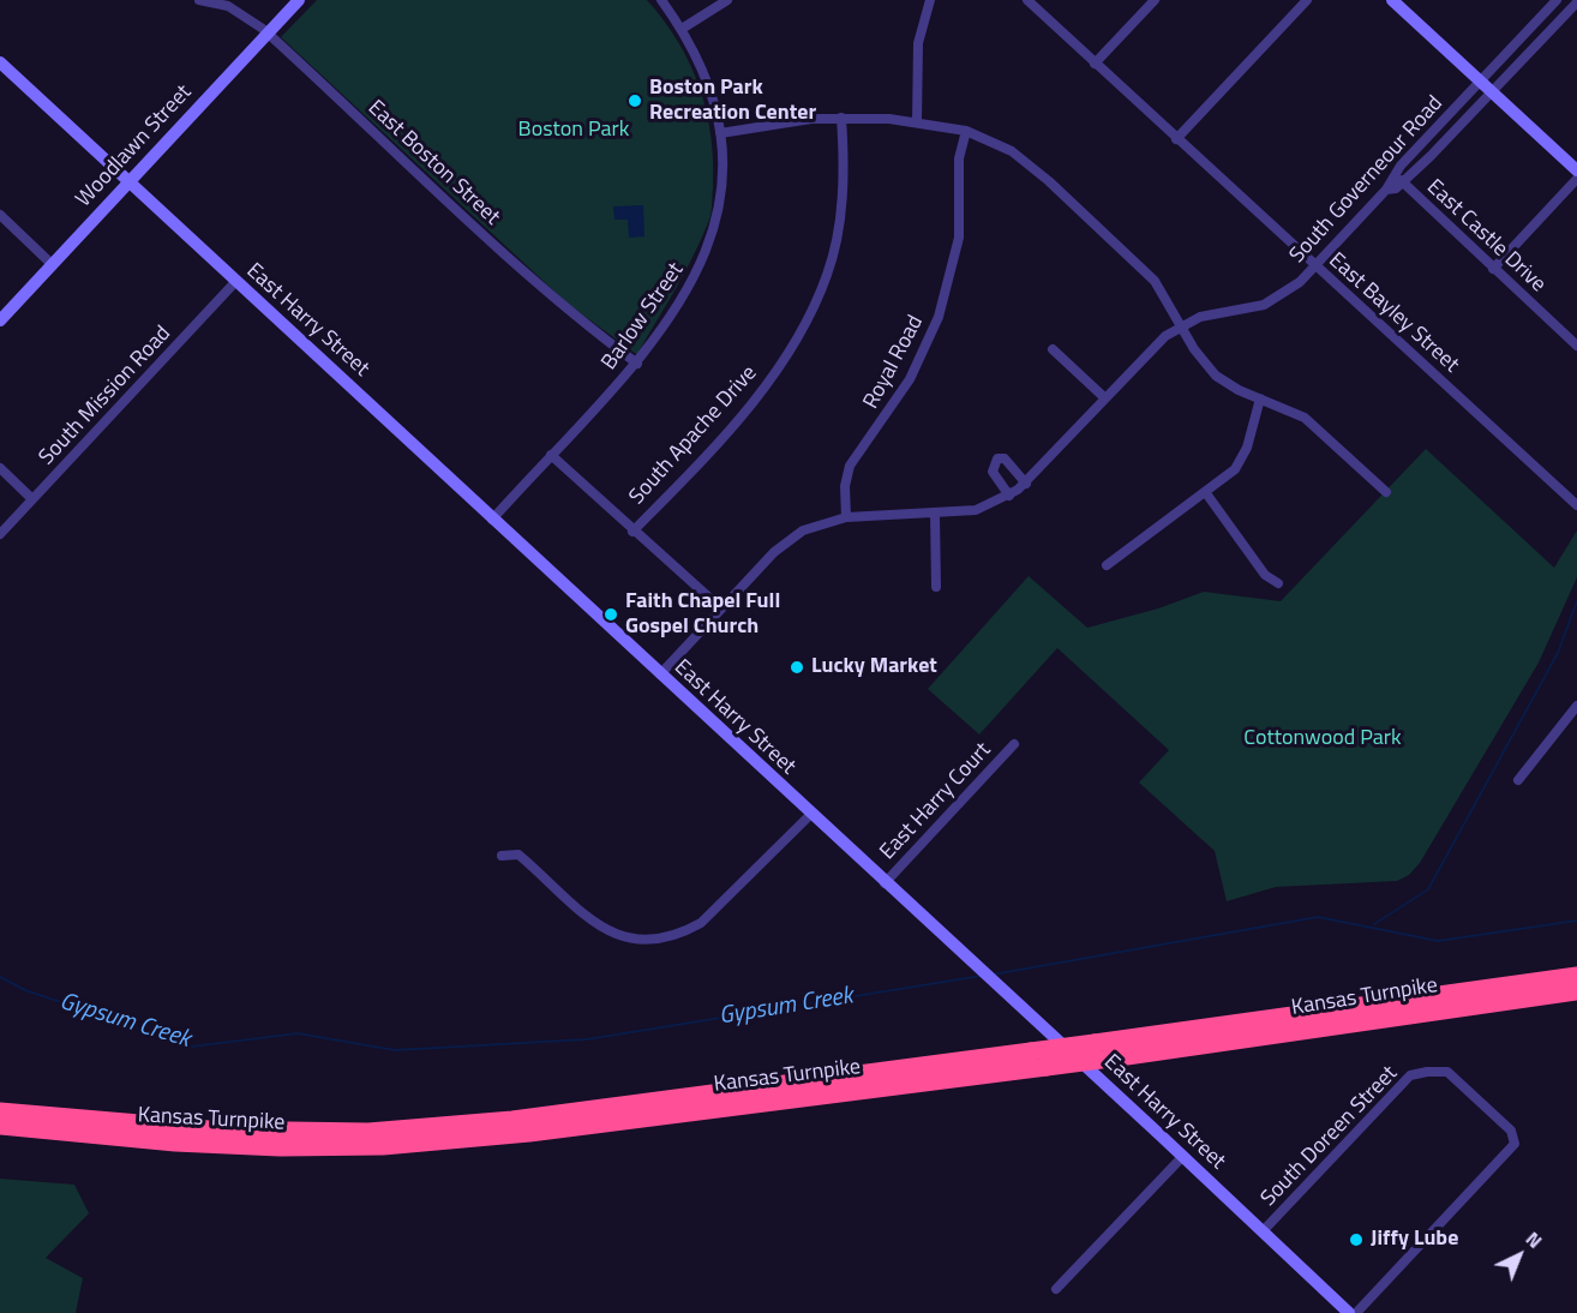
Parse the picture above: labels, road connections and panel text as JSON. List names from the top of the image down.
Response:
{
  "streets": {
    "highway": ["Kansas Turnpike"],
    "main road": ["Woodlawn Street", "East Harry Street"],
    "street": [
      "East Boston Street",
      "South Governeour Road",
      "East Castle Drive",
      "East Bayley Street",
      "Barlow Street",
      "Royal Road",
      "South Mission Road",
      "South Apache Drive",
      "East Harry Court",
      "South Doreen Street"
    ]
  },
  "crossings": [
    ["Woodlawn Street", "East Boston Street"],
    ["Woodlawn Street", "East Harry Street"],
    ["East Boston Street", "Barlow Street"],
    ["South Governeour Road", "East Castle Drive"],
    ["South Governeour Road", "East Bayley Street"],
    ["South Governeour Road", "East Harry Street"],
    ["South Governeour Road", "Royal Road"],
    ["Barlow Street", "East Harry Street"],
    ["East Harry Street", "South Mission Road"],
    ["East Harry Street", "East Harry Court"],
    ["East Harry Street", "South Doreen Street"]
  ],
  "water": ["Gypsum Creek"],
  "parks": ["Boston Park", "Cottonwood Park"],
  "places": [
    "Boston Park Recreation Center",
    "Faith Chapel Full Gospel Church",
    "Lucky Market",
    "Jiffy Lube"
  ],
  "north": "top right"
}
